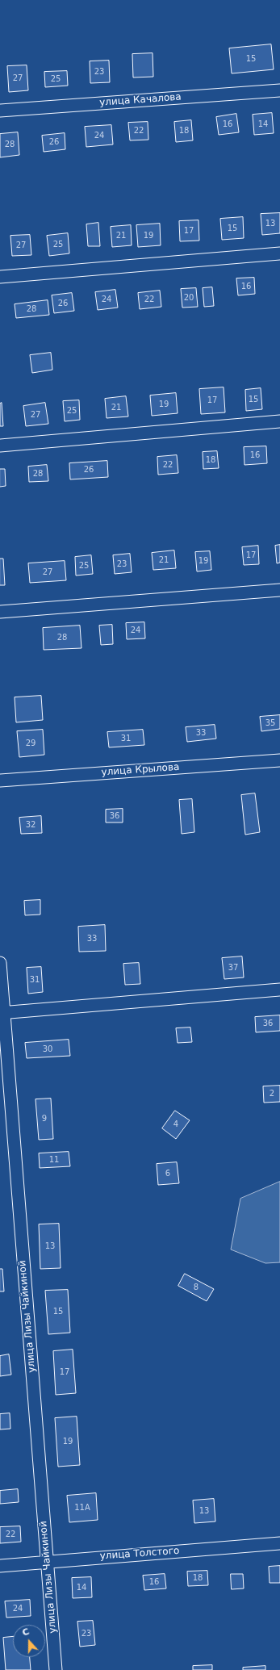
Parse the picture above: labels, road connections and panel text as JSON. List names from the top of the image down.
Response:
{
  "streets": {
    "street": [
      "улица Качалова",
      "улица Крылова",
      "улица Лизы Чайкиной",
      "улица Толстого"
    ]
  },
  "crossings": [
    ["улица Лизы Чайкиной", "улица Толстого"]
  ],
  "house_numbers": [
    "15",
    "23",
    "27",
    "25",
    "16",
    "14",
    "22",
    "18",
    "24",
    "26",
    "28",
    "13",
    "15",
    "17",
    "21",
    "19",
    "25",
    "27",
    "16",
    "20",
    "24",
    "22",
    "26",
    "28",
    "15",
    "17",
    "19",
    "21",
    "25",
    "27",
    "16",
    "18",
    "22",
    "26",
    "28",
    "17",
    "21",
    "19",
    "23",
    "25",
    "27",
    "24",
    "28",
    "35",
    "33",
    "31",
    "29",
    "36",
    "32",
    "33",
    "37",
    "31",
    "36",
    "30",
    "2",
    "9",
    "4",
    "11",
    "6",
    "13",
    "8",
    "15",
    "17",
    "19",
    "11А",
    "13",
    "22",
    "18",
    "16",
    "14",
    "24",
    "23"
  ],
  "north": "top"
}
